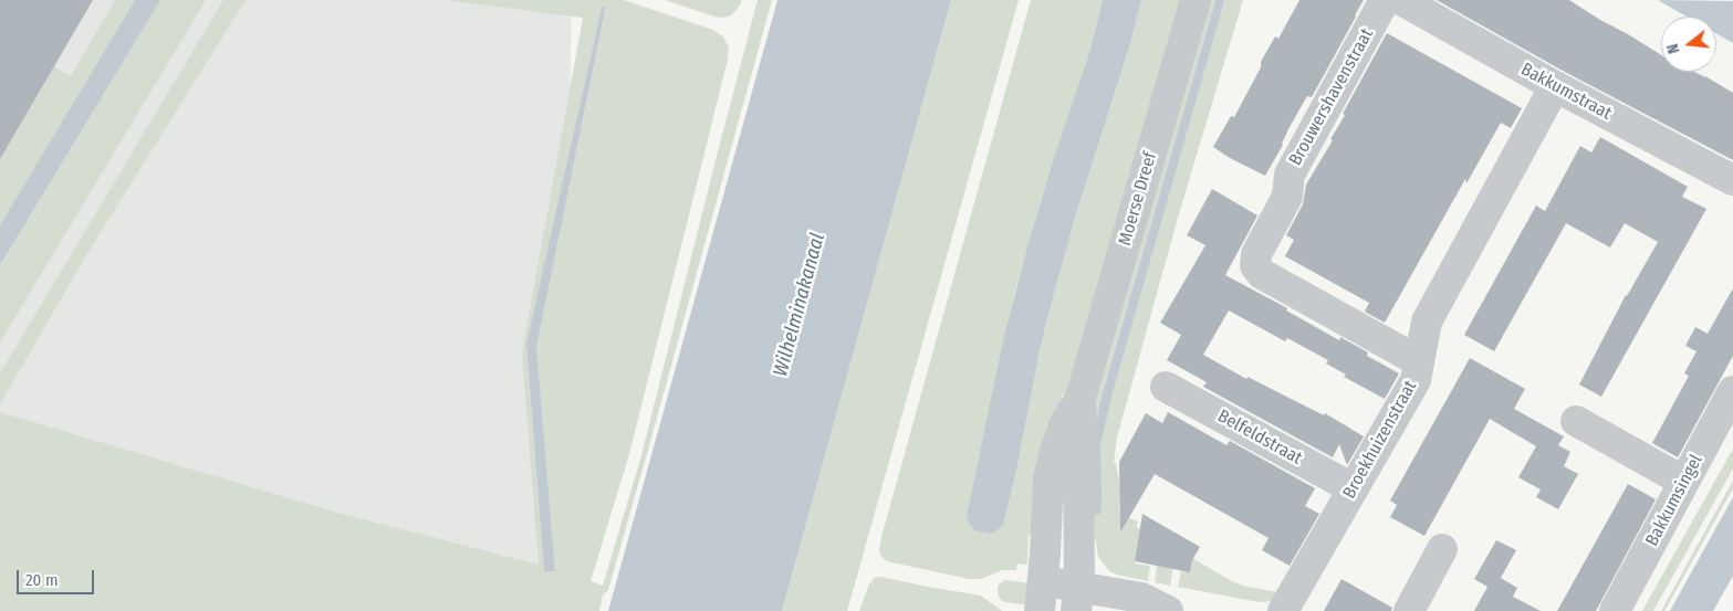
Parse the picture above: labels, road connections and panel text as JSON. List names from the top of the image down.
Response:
{
  "streets": {
    "street": [
      "Bakkumstraat",
      "Brouwershavenstraat",
      "Moerse Dreef",
      "Belfeldstraat",
      "Broekhuizenstraat",
      "Bakkumsingel"
    ]
  },
  "crossings": [
    ["Bakkumstraat", "Broekhuizenstraat"],
    ["Brouwershavenstraat", "Broekhuizenstraat"],
    ["Belfeldstraat", "Broekhuizenstraat"]
  ],
  "water": ["Wilhelminakanaal"],
  "scale_bar": "20 m",
  "north": "left"
}
